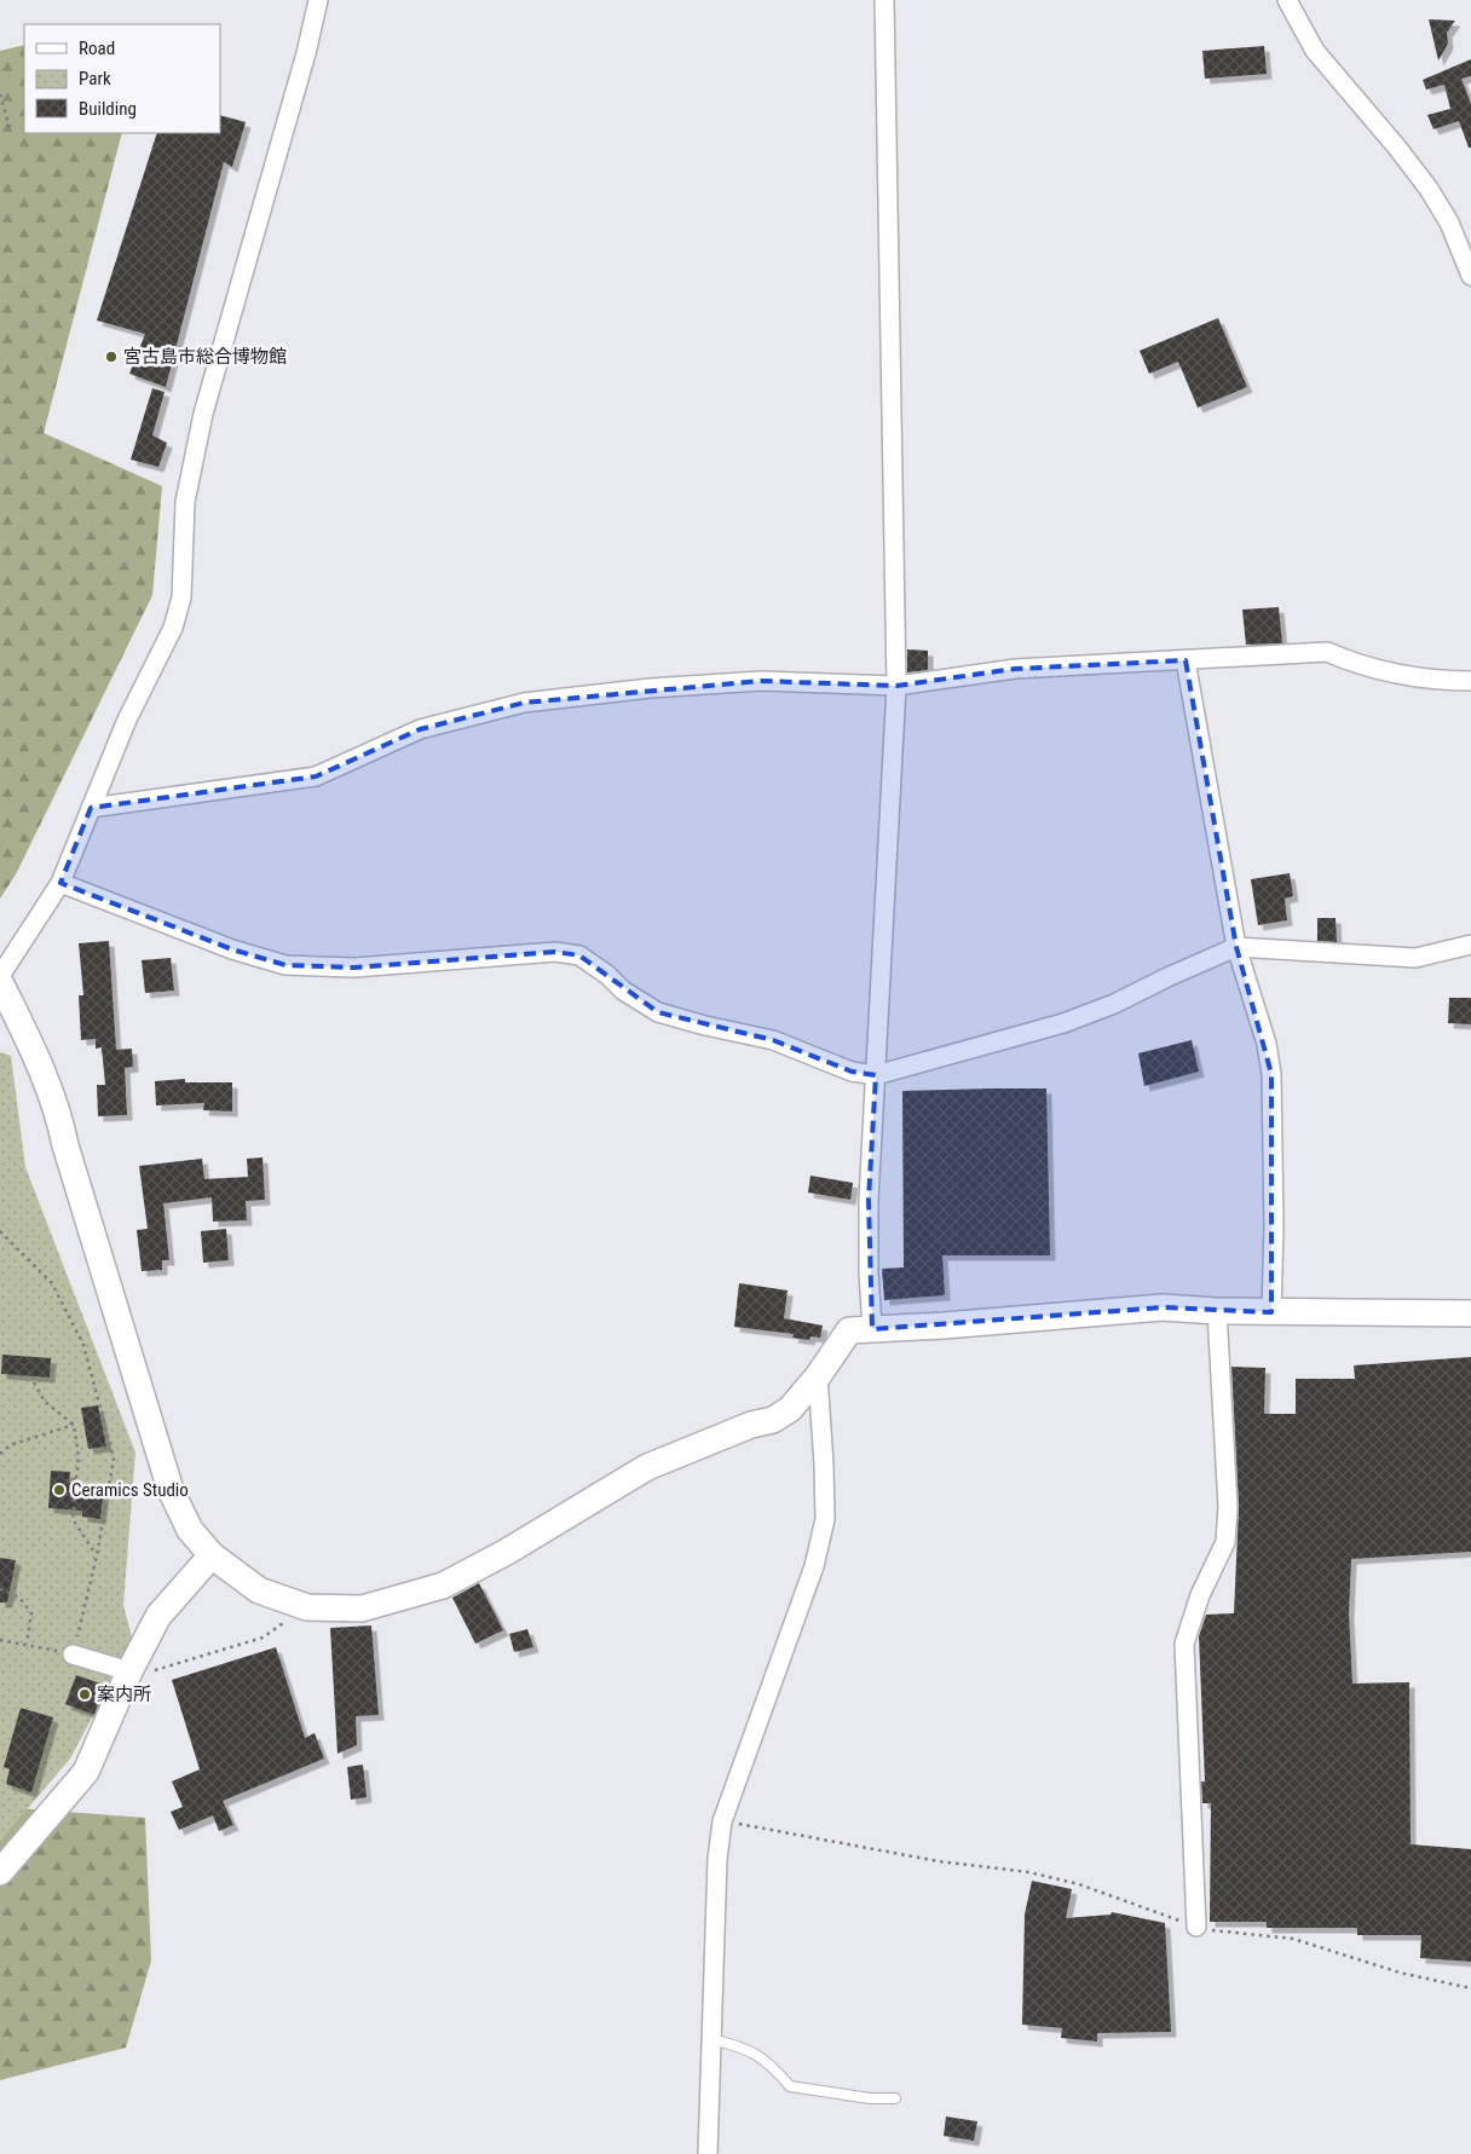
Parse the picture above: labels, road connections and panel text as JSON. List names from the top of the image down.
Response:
{
  "places": ["宮古島市総合博物館", "Ceramics Studio", "案内所"],
  "legend": ["Road", "Park", "Building"]
}
